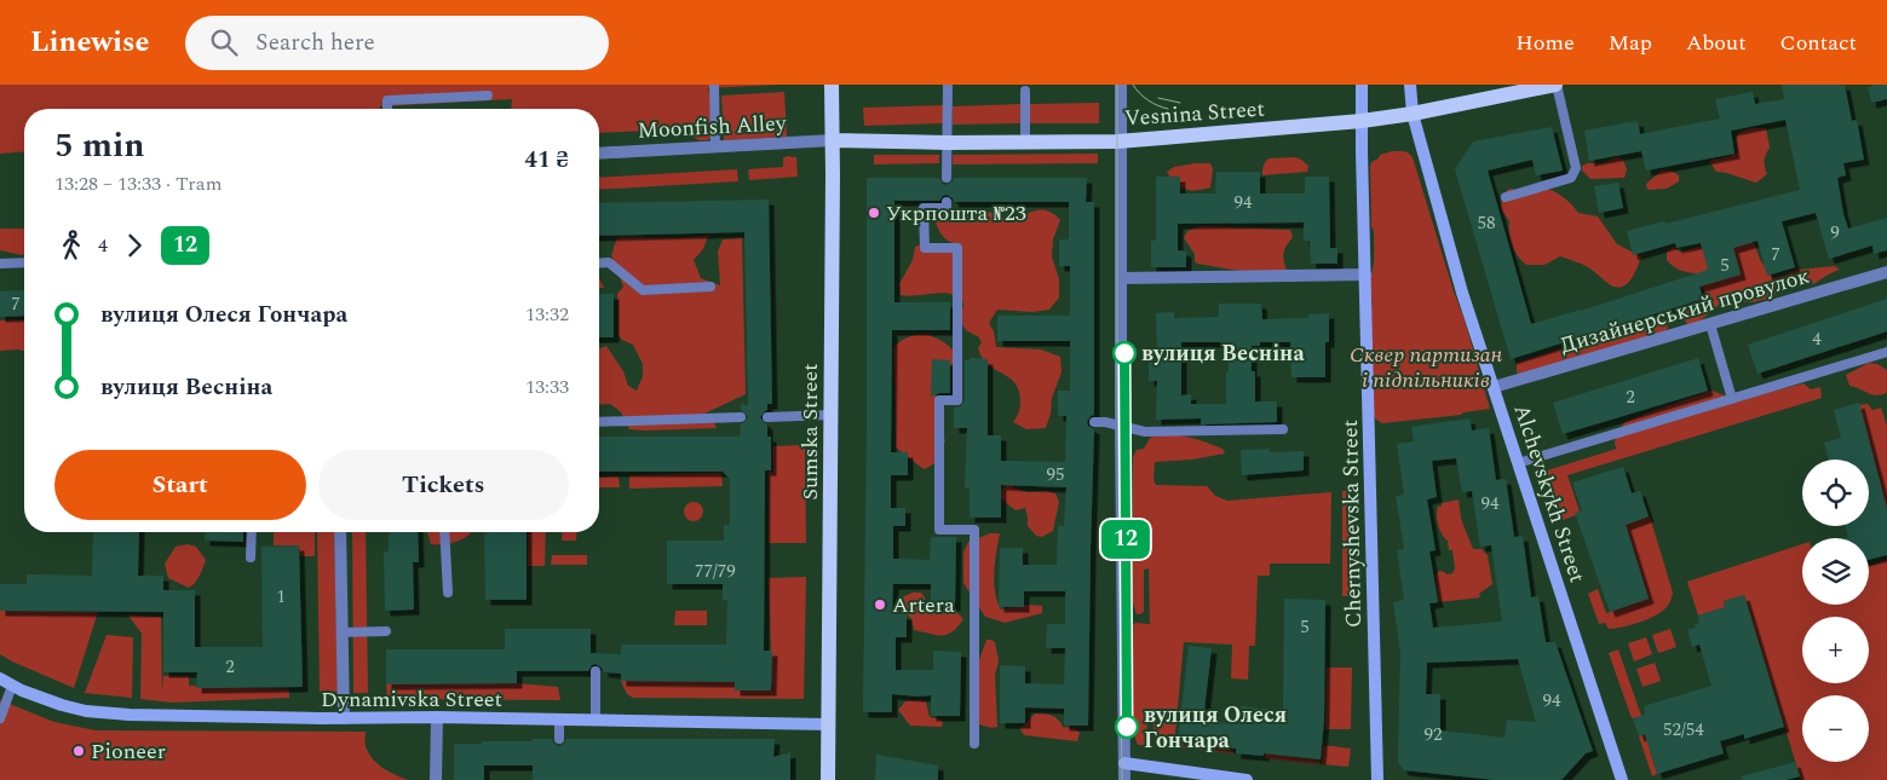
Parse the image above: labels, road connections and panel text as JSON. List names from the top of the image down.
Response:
{
  "streets": {
    "main road": ["Vesnina Street", "Sumska Street"],
    "street": [
      "Moonfish Alley",
      "Дизайнерський провулок",
      "Alchevskykh Street",
      "Chernyshevska Street",
      "Dynamivska Street"
    ]
  },
  "crossings": [
    ["Vesnina Street", "Moonfish Alley"],
    ["Vesnina Street", "Sumska Street"],
    ["Vesnina Street", "Alchevskykh Street"],
    ["Vesnina Street", "Chernyshevska Street"],
    ["Moonfish Alley", "Sumska Street"],
    ["Дизайнерський провулок", "Alchevskykh Street"],
    ["Sumska Street", "Dynamivska Street"]
  ],
  "parks": ["Сквер партизан і підпільників"],
  "places": [
    "Укрпошта №23",
    "вулиця Весніна",
    "Artera",
    "вулиця Олеся Гончара",
    "Pioneer"
  ],
  "lines": ["tram line 12"],
  "house_numbers": [
    "94",
    "58",
    "9",
    "7",
    "5",
    "7",
    "4",
    "2",
    "95",
    "94",
    "77/79",
    "1",
    "5",
    "2",
    "94",
    "52/54",
    "92"
  ],
  "page": {
    "header": "Linewise",
    "search": "Search here",
    "nav": [
      "Home",
      "Map",
      "About",
      "Contact"
    ],
    "on_map": "12",
    "heading": ["5 min", "13:28 – 13:33 · Tram", "41 ₴"],
    "legs": ["4", "12"],
    "list": [
      {
        "name": "вулиця Олеся Гончара",
        "value": "13:32"
      },
      {
        "name": "вулиця Весніна",
        "value": "13:33"
      }
    ],
    "buttons": ["Start", "Tickets"],
    "map_buttons": ["+", "−"]
  }
}
